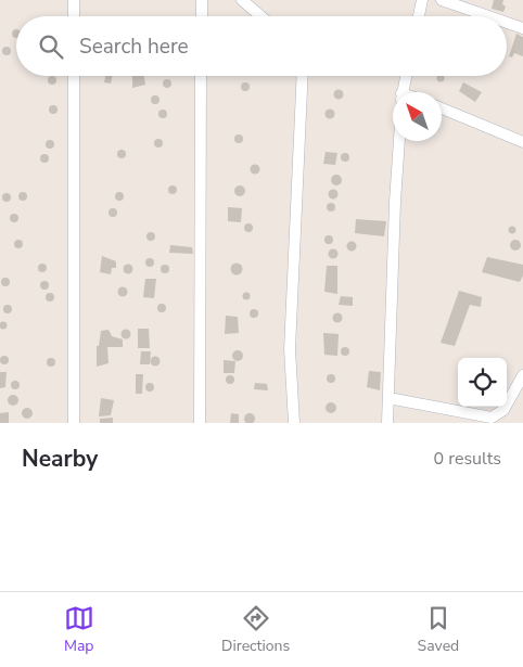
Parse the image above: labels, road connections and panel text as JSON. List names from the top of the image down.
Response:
{
  "north": "top left",
  "page": {
    "search": "Search here",
    "heading": ["Nearby", "0 results"],
    "nav": ["Map", "Directions", "Saved"]
  }
}
